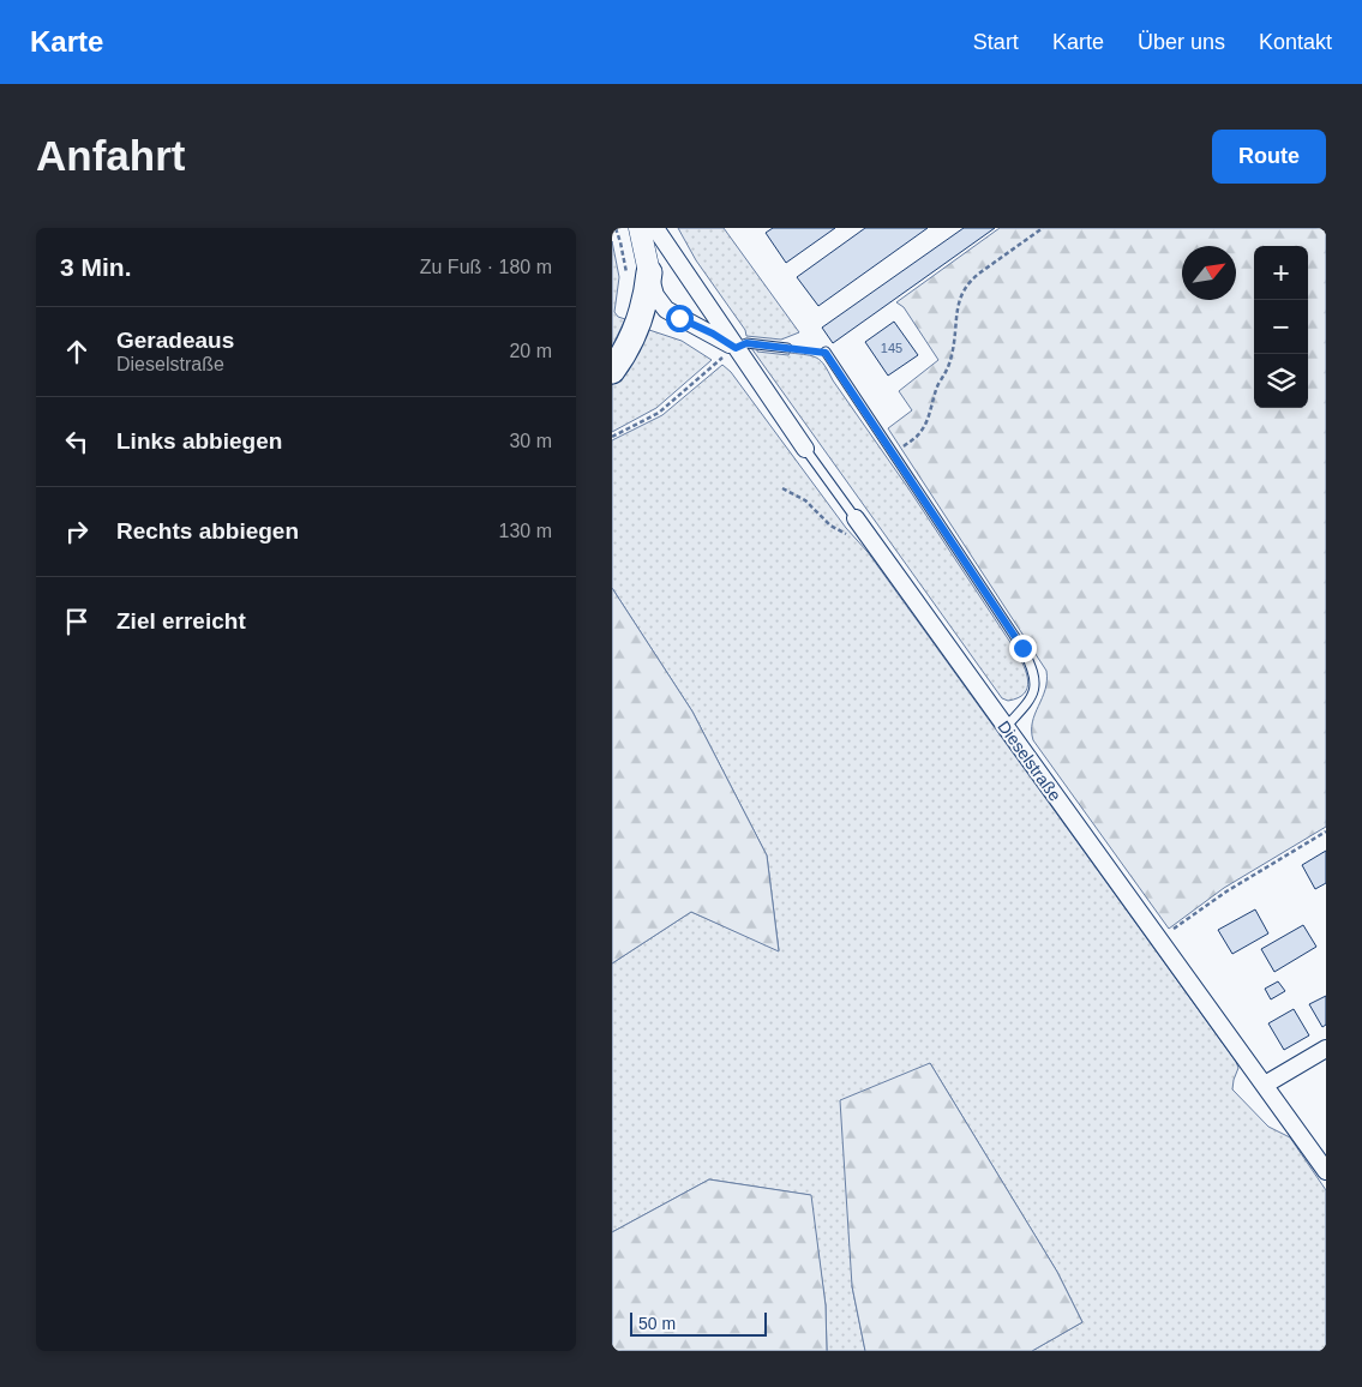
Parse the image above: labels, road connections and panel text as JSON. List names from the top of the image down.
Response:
{
  "streets": {
    "street": ["Dieselstraße"]
  },
  "house_numbers": ["145"],
  "scale_bar": "50 m",
  "north": "top right",
  "page": {
    "header": "Karte",
    "nav": [
      "Start",
      "Karte",
      "Über uns",
      "Kontakt"
    ],
    "buttons": "Route",
    "title": "Anfahrt",
    "heading": ["3 Min.", "Zu Fuß · 180 m"],
    "map_buttons": ["+", "−"],
    "list": [
      ["Geradeaus", "Dieselstraße", "20 m"],
      ["Links abbiegen", "30 m"],
      ["Rechts abbiegen", "130 m"],
      "Ziel erreicht"
    ],
    "scale": "50 m"
  }
}
